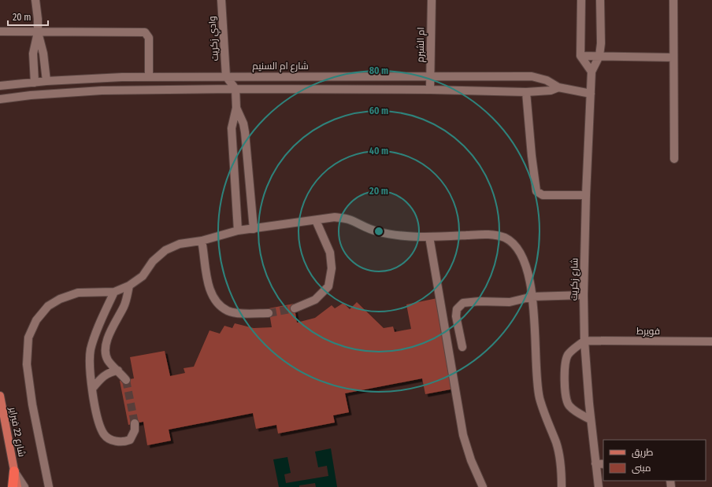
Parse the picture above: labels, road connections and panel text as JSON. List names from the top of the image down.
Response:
{
  "streets": {
    "main road": ["شارع 22 فبراير"],
    "street": [
      "وادي زكريت",
      "ام الشبرم",
      "شارع ام السنيم",
      "شارع زكريت",
      "فويرط"
    ]
  },
  "crossings": [
    ["وادي زكريت", "شارع ام السنيم"],
    ["ام الشبرم", "شارع ام السنيم"],
    ["شارع ام السنيم", "شارع زكريت"],
    ["شارع زكريت", "فويرط"]
  ],
  "legend": ["طريق", "مبنى"],
  "scale_bar": "20 m",
  "rings": [
    "80 m",
    "60 m",
    "40 m",
    "20 m"
  ]
}
